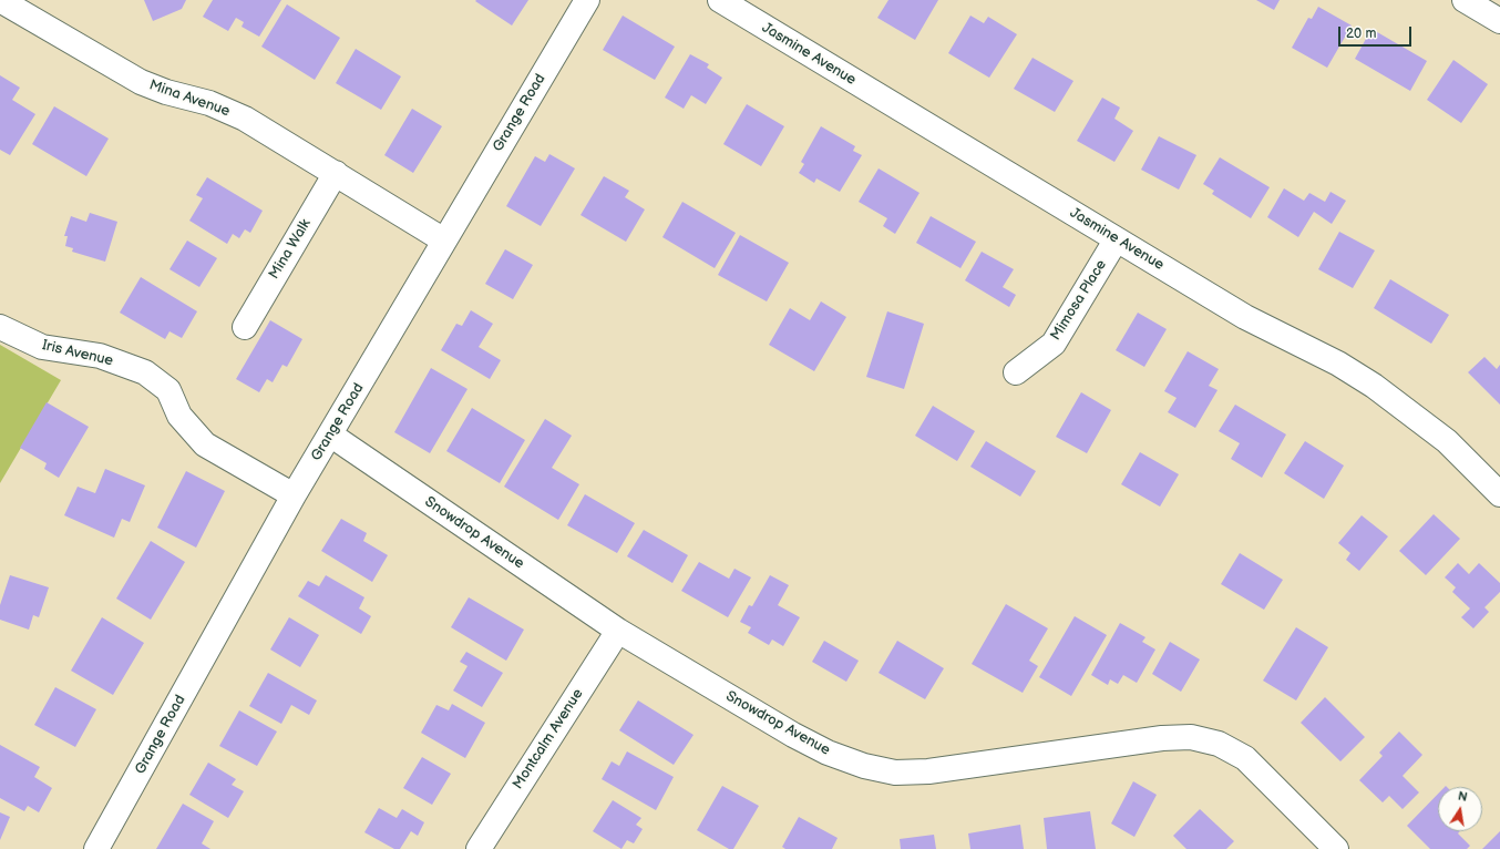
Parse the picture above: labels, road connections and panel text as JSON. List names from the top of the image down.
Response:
{
  "streets": {
    "street": [
      "Jasmine Avenue",
      "Mina Avenue",
      "Grange Road",
      "Mina Walk",
      "Mimosa Place",
      "Iris Avenue",
      "Snowdrop Avenue",
      "Montcalm Avenue"
    ]
  },
  "crossings": [
    ["Jasmine Avenue", "Mimosa Place"],
    ["Mina Avenue", "Grange Road"],
    ["Mina Avenue", "Mina Walk"],
    ["Grange Road", "Iris Avenue"],
    ["Grange Road", "Snowdrop Avenue"],
    ["Snowdrop Avenue", "Montcalm Avenue"]
  ],
  "scale_bar": "20 m",
  "north": "top"
}
